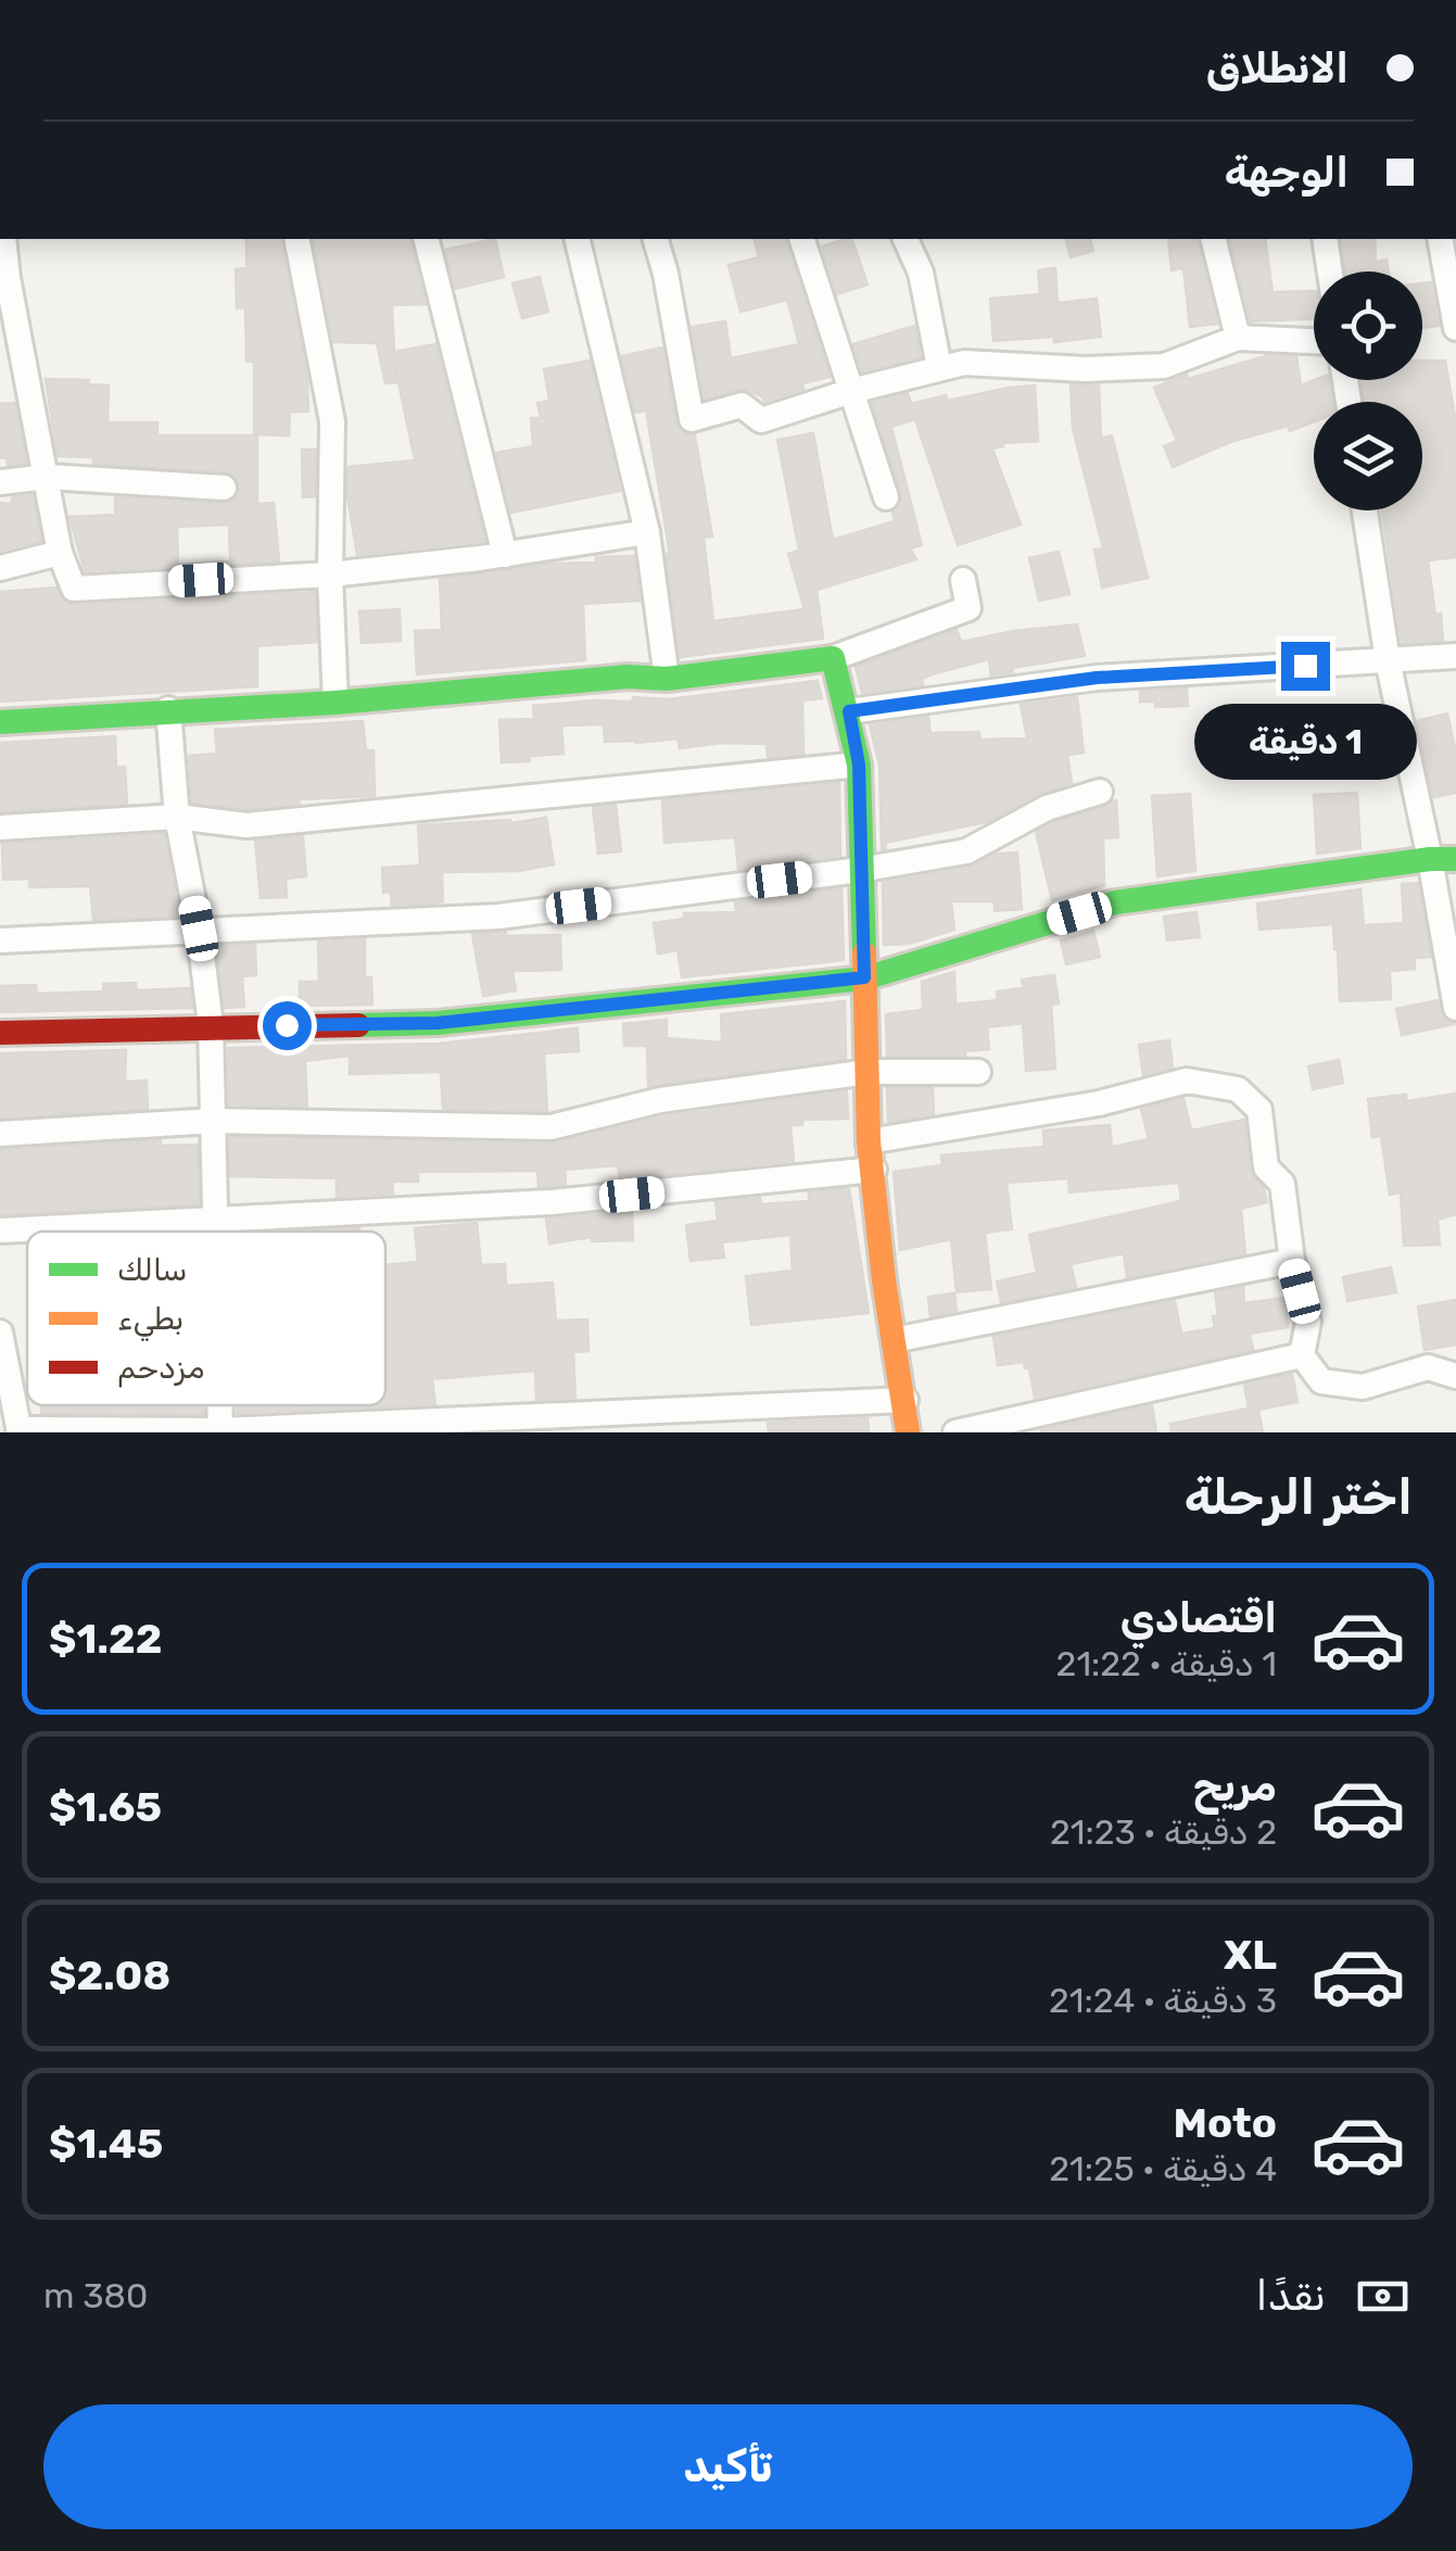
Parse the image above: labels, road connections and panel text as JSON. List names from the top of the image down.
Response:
{
  "legend": ["سالك", "بطيء", "مزدحم"],
  "page": {
    "banner": ["الانطلاق", "الوجهة"],
    "bubble": "1 دقيقة",
    "heading": "اختر الرحلة",
    "list": [
      {
        "name": "اقتصادي",
        "note": "1 دقيقة · 21:22",
        "value": "$1.22"
      },
      {
        "name": "مريح",
        "note": "2 دقيقة · 21:23",
        "value": "$1.65"
      },
      {
        "name": "XL",
        "note": "3 دقيقة · 21:24",
        "value": "$2.08"
      },
      {
        "name": "Moto",
        "note": "4 دقيقة · 21:25",
        "value": "$1.45"
      }
    ],
    "pay": ["نقدًا", "380 m"],
    "buttons": "تأكيد"
  }
}
